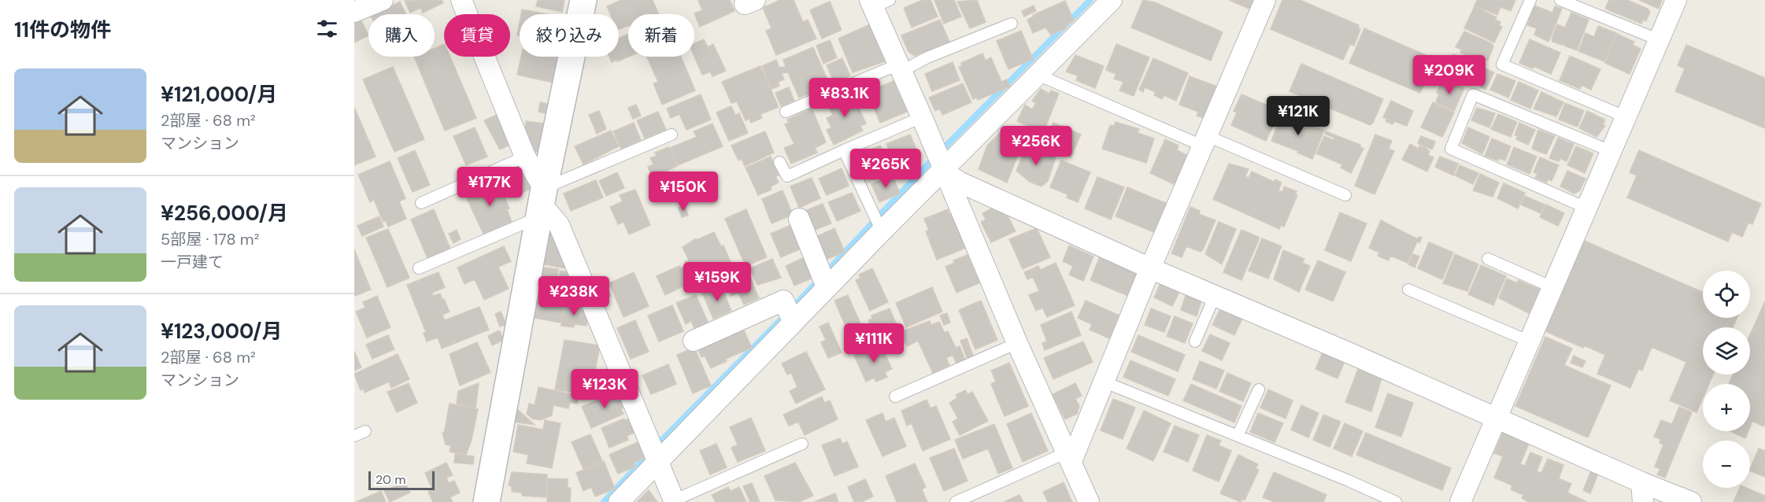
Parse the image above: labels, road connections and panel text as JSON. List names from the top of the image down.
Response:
{
  "scale_bar": "20 m",
  "page": {
    "heading": "11件の物件",
    "chip": [
      "購入",
      "賃貸",
      "絞り込み",
      "新着"
    ],
    "price": [
      "¥209K",
      "¥83.1K",
      "¥121K",
      "¥256K",
      "¥265K",
      "¥177K",
      "¥150K",
      "¥159K",
      "¥238K",
      "¥111K",
      "¥123K"
    ],
    "list": [
      {
        "name": "¥121,000/月",
        "note": "2部屋 · 68 m² · マンション"
      },
      {
        "name": "¥256,000/月",
        "note": "5部屋 · 178 m² · 一戸建て"
      },
      {
        "name": "¥123,000/月",
        "note": "2部屋 · 68 m² · マンション"
      }
    ],
    "map_buttons": ["+", "−"],
    "scale": "20 m"
  }
}
